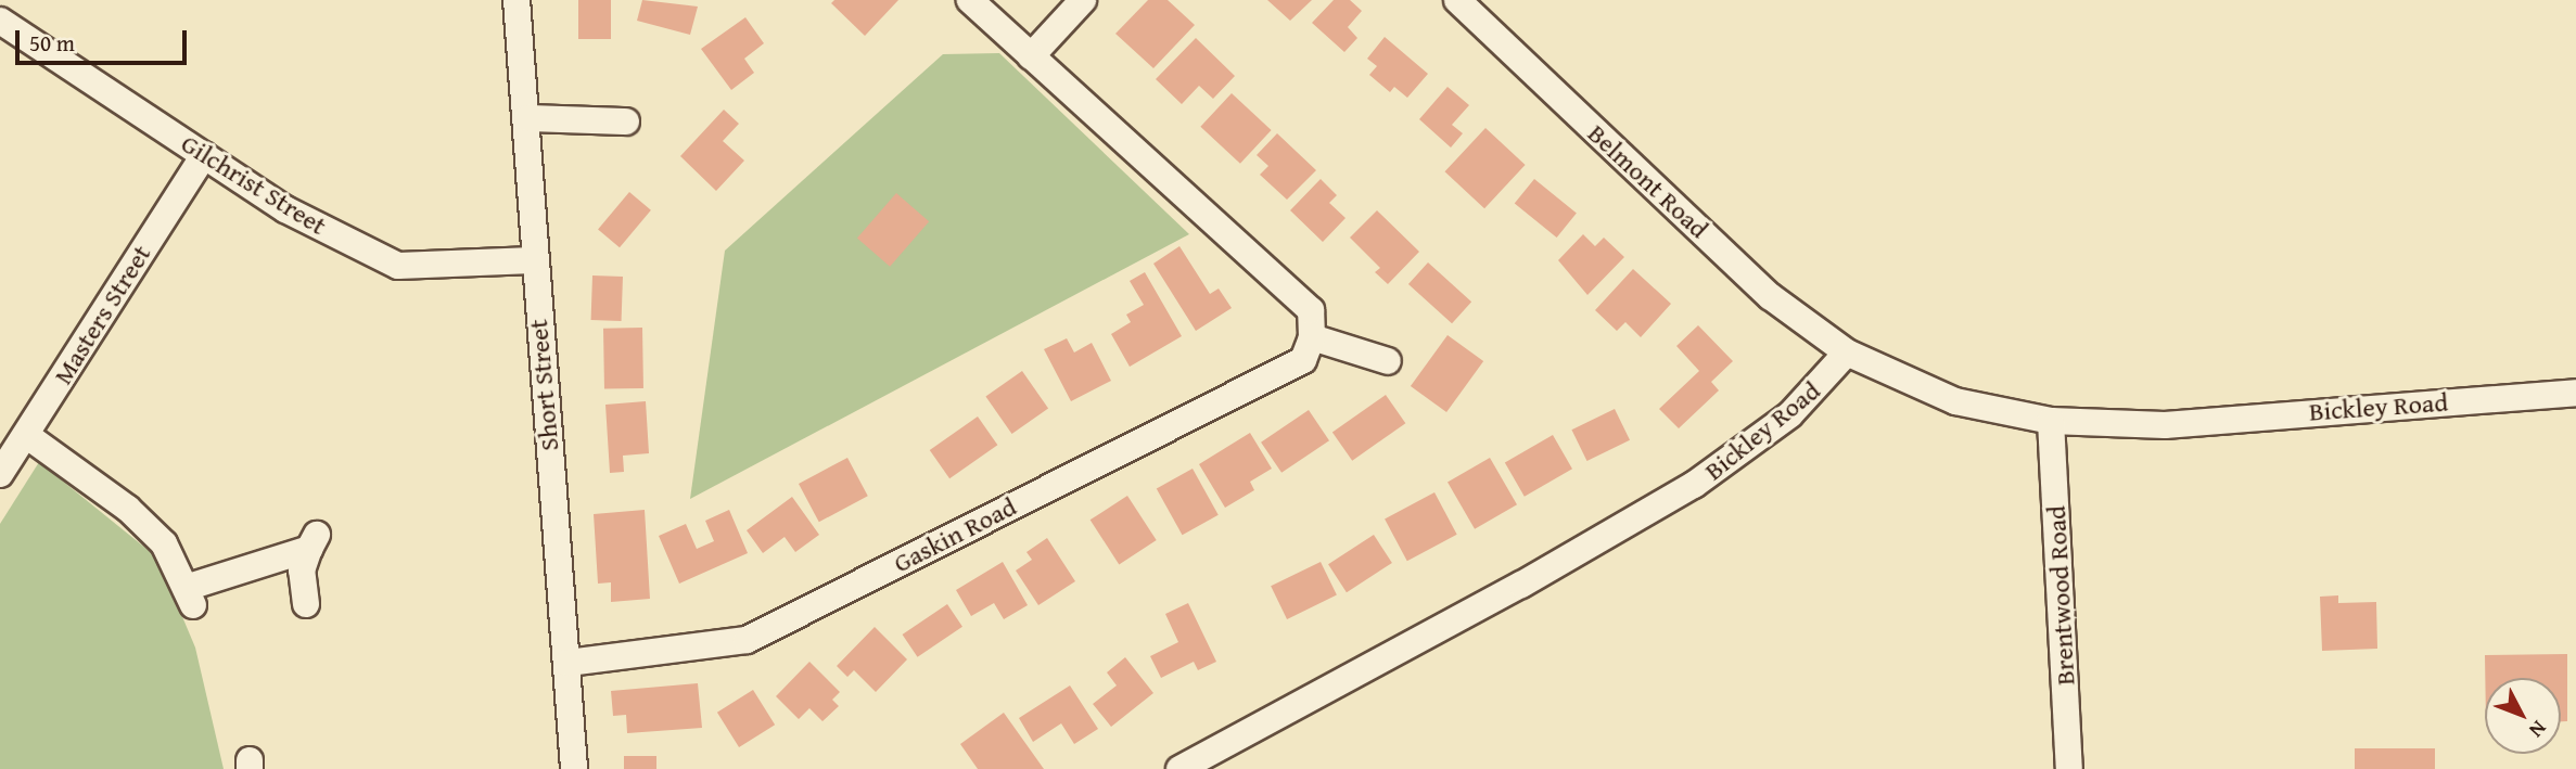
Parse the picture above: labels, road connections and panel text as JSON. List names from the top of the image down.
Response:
{
  "streets": {
    "street": [
      "Belmont Road",
      "Gilchrist Street",
      "Masters Street",
      "Short Street",
      "Bickley Road",
      "Gaskin Road",
      "Brentwood Road"
    ]
  },
  "crossings": [
    ["Belmont Road", "Bickley Road"],
    ["Gilchrist Street", "Masters Street"],
    ["Gilchrist Street", "Short Street"],
    ["Short Street", "Gaskin Road"],
    ["Bickley Road", "Brentwood Road"]
  ],
  "scale_bar": "50 m",
  "north": "bottom right"
}
